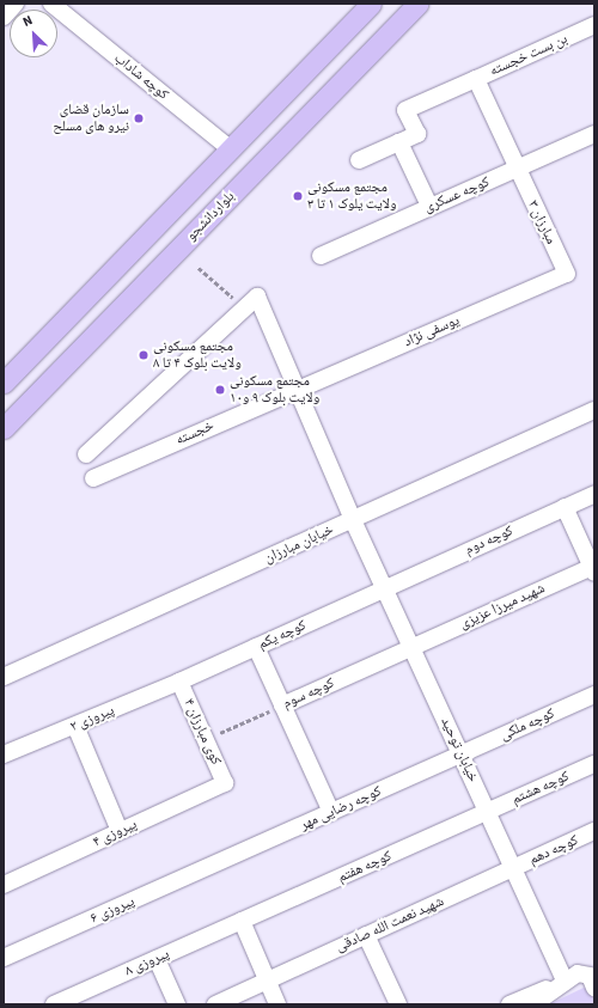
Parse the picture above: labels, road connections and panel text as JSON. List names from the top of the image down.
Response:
{
  "streets": {
    "main road": ["بلواردانشجو"],
    "street": [
      "بن بست خجسته",
      "کوچه شاداب",
      "کوچه عسکری",
      "مبارزان ۳",
      "یوسفی نژاد",
      "خجسته",
      "کوچه دوم",
      "خیابان مبارزان",
      "شهید میرزا عزیزی",
      "کوچه یکم",
      "کوچه سوم",
      "پیروزی ۲",
      "کوچه ملکی",
      "کوی مبارزان ۴",
      "خیابان توحید",
      "کوچه هشتم",
      "کوچه رضایی مهر",
      "پیروزی ۴",
      "کوچه دهم",
      "کوچه هفتم",
      "پیروزی ۶",
      "شهید نعمت الله صادقی",
      "پیروزی ۸"
    ]
  },
  "crossings": [
    ["بن بست خجسته", "کوچه عسکری"],
    ["بن بست خجسته", "مبارزان ۳"],
    ["کوچه عسکری", "مبارزان ۳"],
    ["مبارزان ۳", "یوسفی نژاد"],
    ["یوسفی نژاد", "خجسته"],
    ["کوچه دوم", "کوچه یکم"],
    ["کوچه دوم", "خیابان توحید"],
    ["خیابان مبارزان", "خیابان توحید"],
    ["شهید میرزا عزیزی", "کوچه سوم"],
    ["شهید میرزا عزیزی", "خیابان توحید"],
    ["کوچه یکم", "پیروزی ۲"],
    ["کوچه یکم", "کوی مبارزان ۴"],
    ["کوچه یکم", "خیابان توحید"],
    ["کوچه سوم", "کوی مبارزان ۴"],
    ["کوچه سوم", "خیابان توحید"],
    ["پیروزی ۲", "کوی مبارزان ۴"],
    ["کوچه ملکی", "خیابان توحید"],
    ["کوچه ملکی", "کوچه رضایی مهر"],
    ["کوی مبارزان ۴", "پیروزی ۴"],
    ["خیابان توحید", "کوچه هشتم"],
    ["خیابان توحید", "کوچه رضایی مهر"],
    ["خیابان توحید", "کوچه دهم"],
    ["خیابان توحید", "کوچه هفتم"],
    ["خیابان توحید", "شهید نعمت الله صادقی"],
    ["کوچه هشتم", "کوچه هفتم"],
    ["کوچه رضایی مهر", "پیروزی ۶"],
    ["کوچه دهم", "شهید نعمت الله صادقی"],
    ["کوچه هفتم", "پیروزی ۸"]
  ],
  "places": [
    "سازمان قضای نیرو های مسلح",
    "مجتمع مسکونی ولایت یلوک ۱ تا ۳",
    "مجتمع مسکونی ولایت بلوک ۴ تا ۸",
    "مجتمع مسکونی ولایت بلوک ۹ و۱۰"
  ],
  "north": "top left"
}
